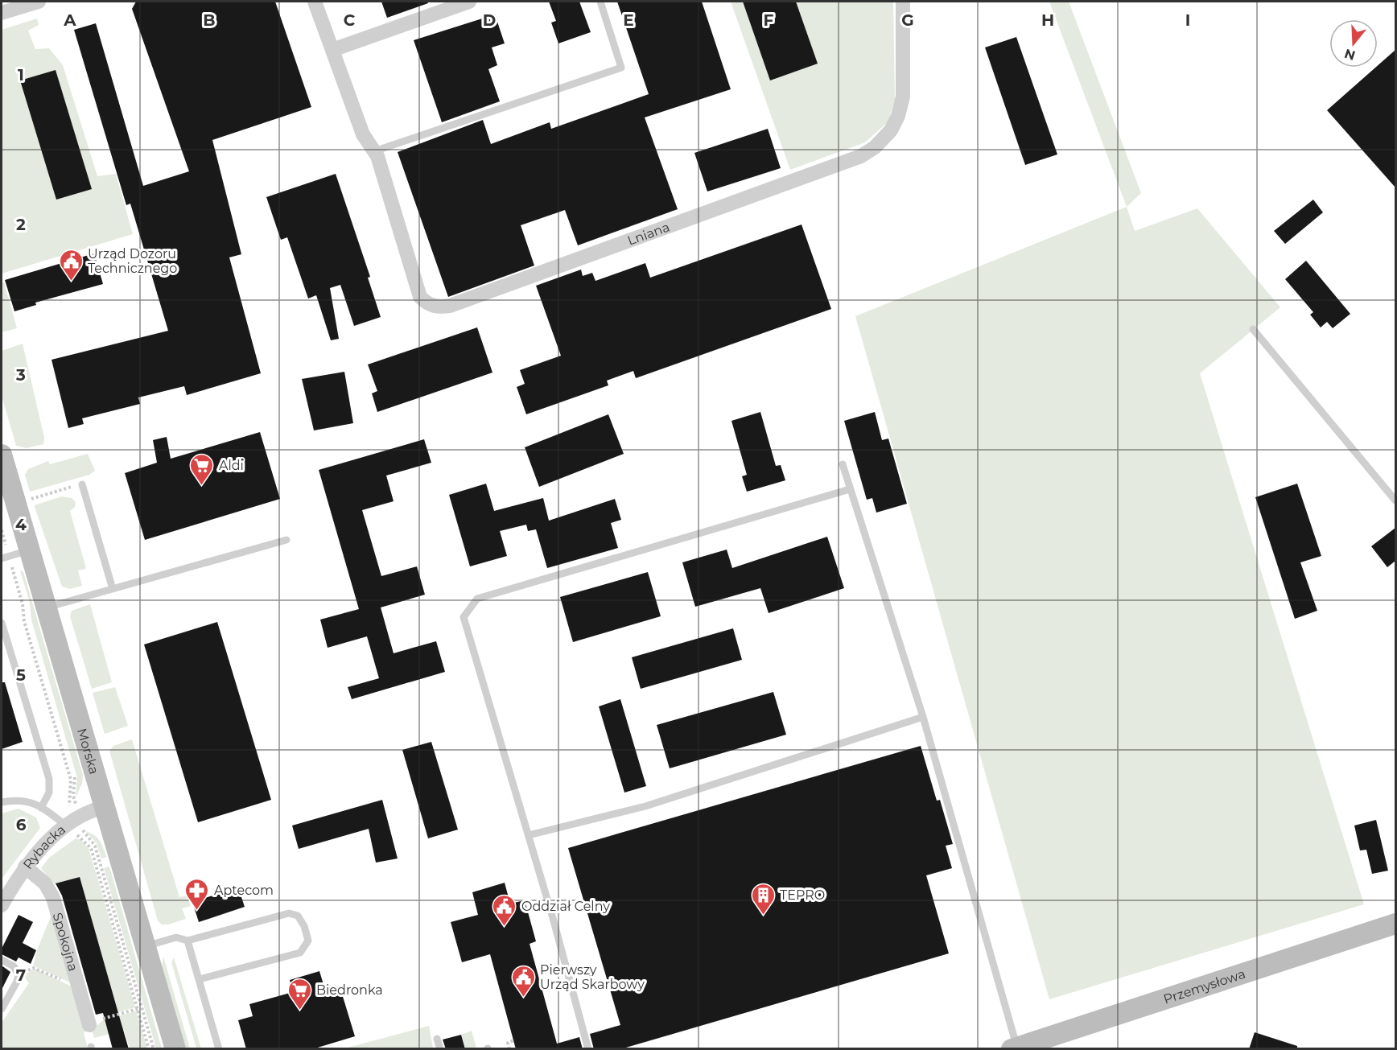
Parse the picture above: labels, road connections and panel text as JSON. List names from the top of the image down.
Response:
{
  "streets": {
    "street": [
      "Lniana",
      "Morska",
      "Rybacka",
      "Spokojna",
      "Przemysłowa"
    ]
  },
  "crossings": [
    ["Morska", "Rybacka"],
    ["Rybacka", "Spokojna"]
  ],
  "places": {
    "public building": ["Urząd Dozoru Technicznego", "Oddział Celny", "Pierwszy Urząd Skarbowy"],
    "supermarket": ["Aldi", "Biedronka"],
    "pharmacy": ["Aptecom"],
    "building": ["TEPRO"]
  },
  "north": "bottom",
  "grid": {
    "columns": [
      "A",
      "B",
      "C",
      "D",
      "E",
      "F",
      "G",
      "H",
      "I"
    ],
    "rows": [
      "1",
      "2",
      "3",
      "4",
      "5",
      "6",
      "7"
    ]
  }
}
